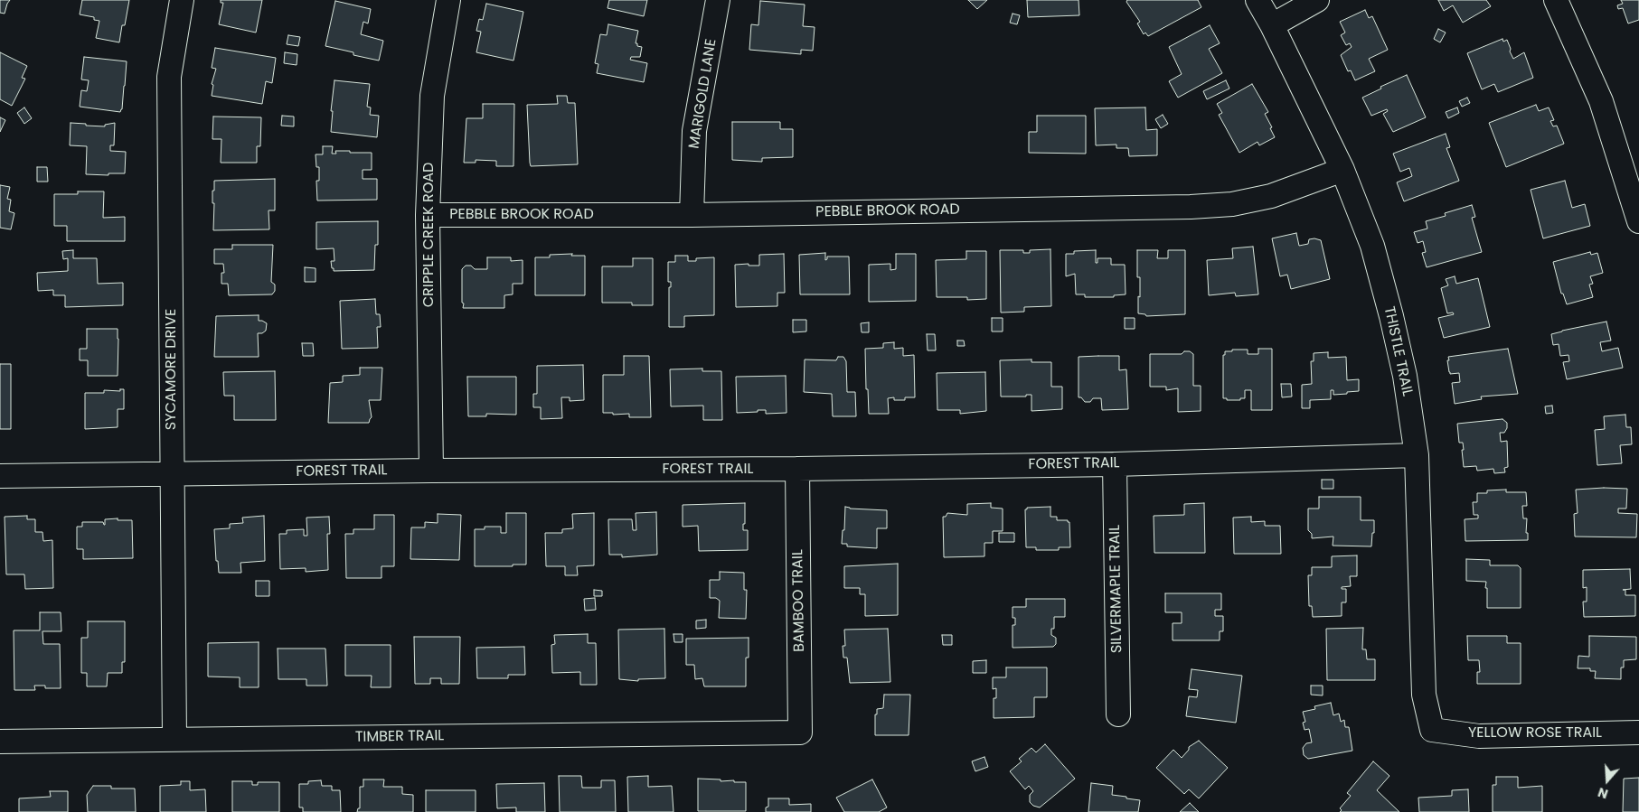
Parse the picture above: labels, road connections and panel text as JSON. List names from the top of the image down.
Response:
{
  "streets": {
    "street": [
      "MARIGOLD LANE",
      "PEBBLE BROOK ROAD",
      "CRIPPLE CREEK ROAD",
      "THISTLE TRAIL",
      "SYCAMORE DRIVE",
      "FOREST TRAIL",
      "SILVERMAPLE TRAIL",
      "BAMBOO TRAIL",
      "YELLOW ROSE TRAIL",
      "TIMBER TRAIL"
    ]
  },
  "crossings": [
    ["MARIGOLD LANE", "PEBBLE BROOK ROAD"],
    ["PEBBLE BROOK ROAD", "CRIPPLE CREEK ROAD"],
    ["PEBBLE BROOK ROAD", "THISTLE TRAIL"],
    ["CRIPPLE CREEK ROAD", "FOREST TRAIL"],
    ["THISTLE TRAIL", "FOREST TRAIL"],
    ["THISTLE TRAIL", "YELLOW ROSE TRAIL"],
    ["SYCAMORE DRIVE", "FOREST TRAIL"],
    ["SYCAMORE DRIVE", "TIMBER TRAIL"],
    ["FOREST TRAIL", "SILVERMAPLE TRAIL"],
    ["FOREST TRAIL", "BAMBOO TRAIL"],
    ["BAMBOO TRAIL", "TIMBER TRAIL"]
  ],
  "north": "bottom"
}
